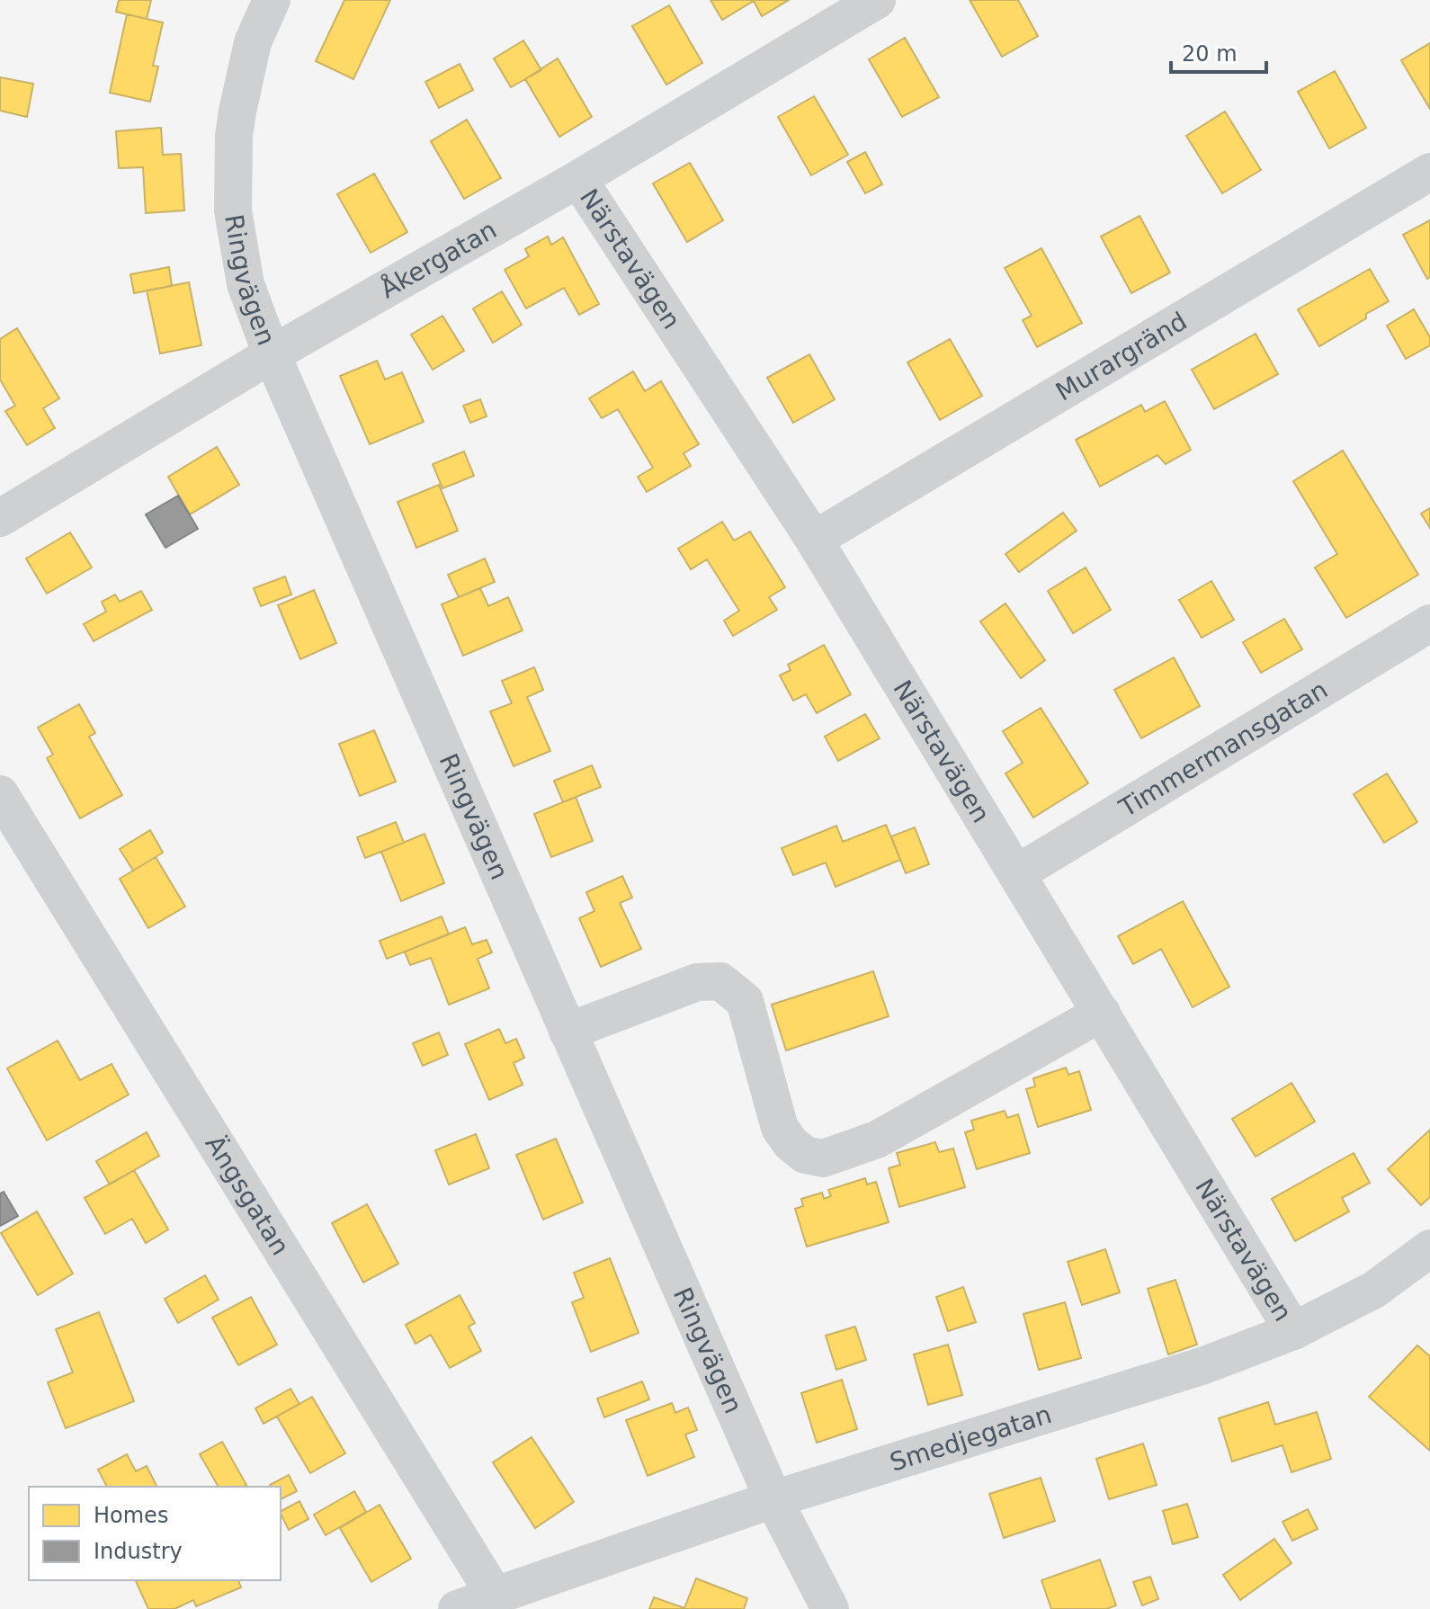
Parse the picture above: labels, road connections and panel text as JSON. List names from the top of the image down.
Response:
{
  "streets": {
    "street": [
      "Åkergatan",
      "Närstavägen",
      "Ringvägen",
      "Murargränd",
      "Timmermansgatan",
      "Ängsgatan",
      "Smedjegatan"
    ]
  },
  "crossings": [
    ["Åkergatan", "Närstavägen"],
    ["Åkergatan", "Ringvägen"],
    ["Närstavägen", "Murargränd"],
    ["Närstavägen", "Timmermansgatan"],
    ["Närstavägen", "Smedjegatan"],
    ["Ringvägen", "Smedjegatan"],
    ["Ängsgatan", "Smedjegatan"]
  ],
  "legend": ["Homes", "Industry"],
  "scale_bar": "20 m"
}
